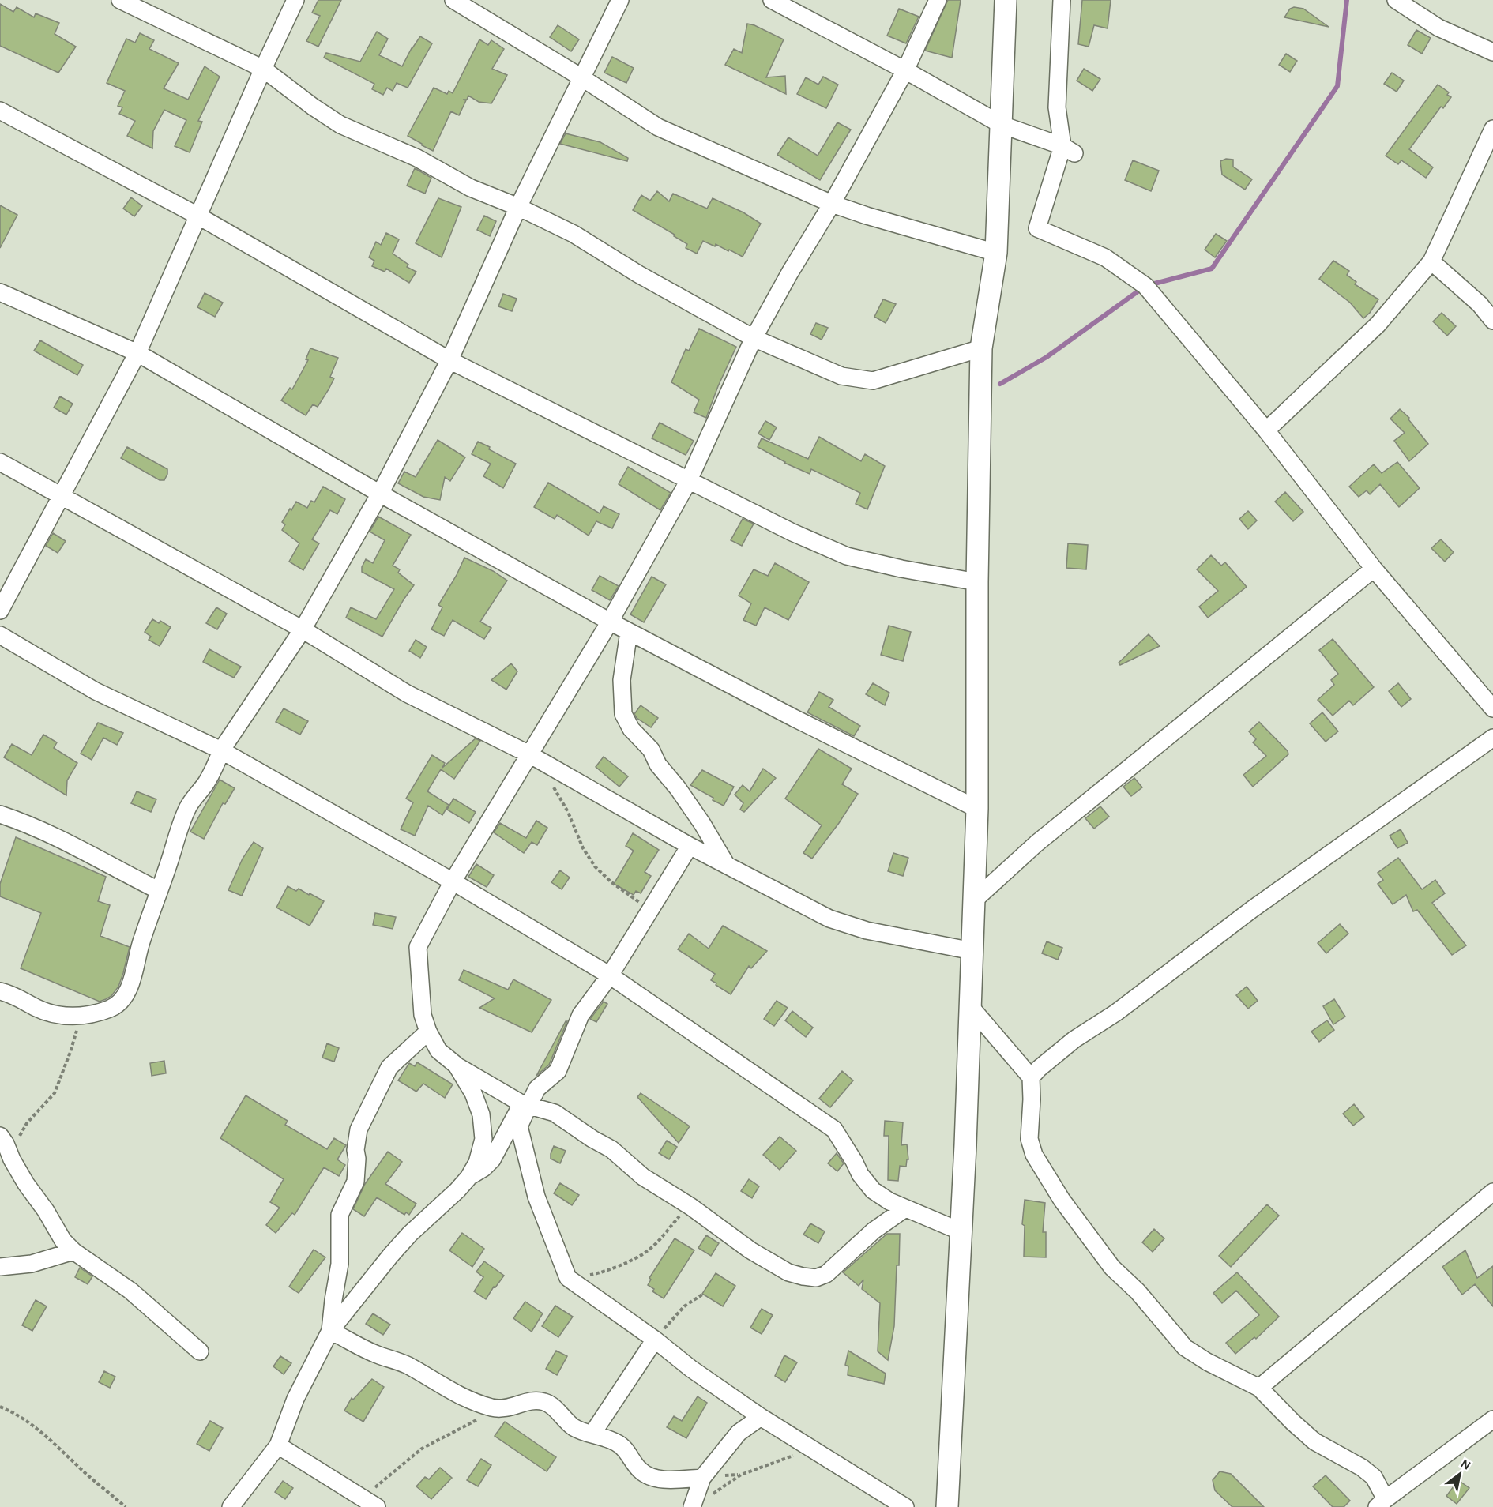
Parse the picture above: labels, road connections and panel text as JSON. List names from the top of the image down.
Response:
{
  "north": "top right"
}
